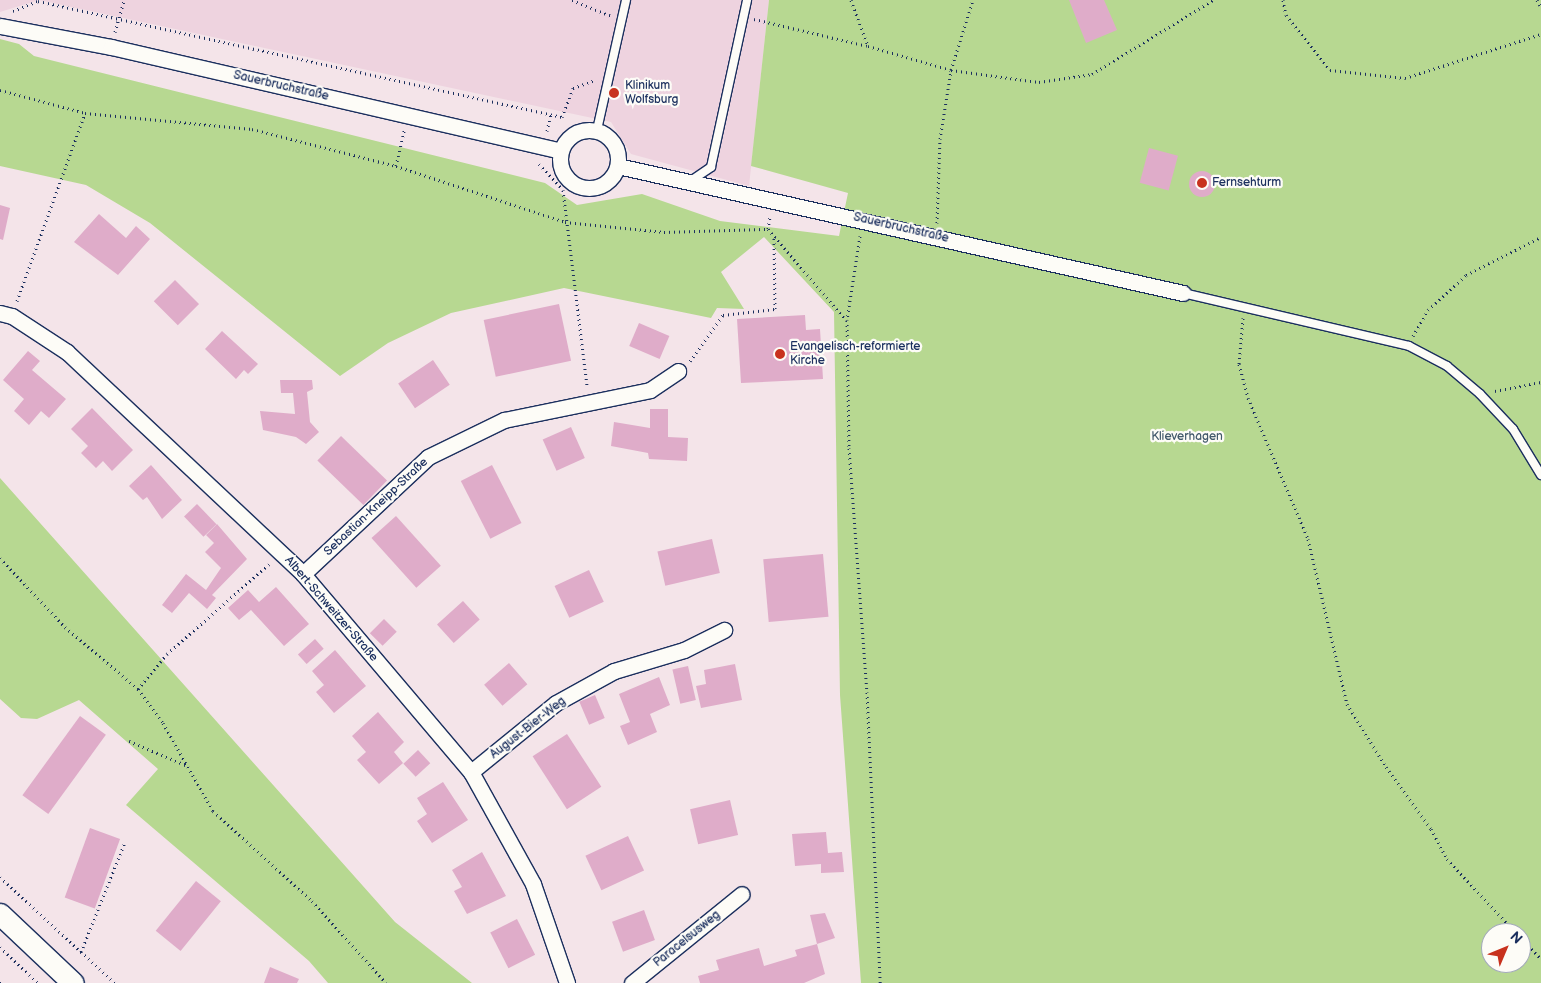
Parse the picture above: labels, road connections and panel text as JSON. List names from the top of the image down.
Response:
{
  "streets": {
    "street": [
      "Sauerbruchstraße",
      "Sebastian-Kneipp-Straße",
      "Albert-Schweitzer-Straße",
      "August-Bier-Weg",
      "Paracelsusweg"
    ]
  },
  "crossings": [
    ["Sebastian-Kneipp-Straße", "Albert-Schweitzer-Straße"],
    ["Albert-Schweitzer-Straße", "August-Bier-Weg"]
  ],
  "parks": ["Klieverhagen"],
  "places": ["Klinikum Wolfsburg", "Fernsehturm", "Evangelisch-reformierte Kirche"],
  "north": "top right"
}
